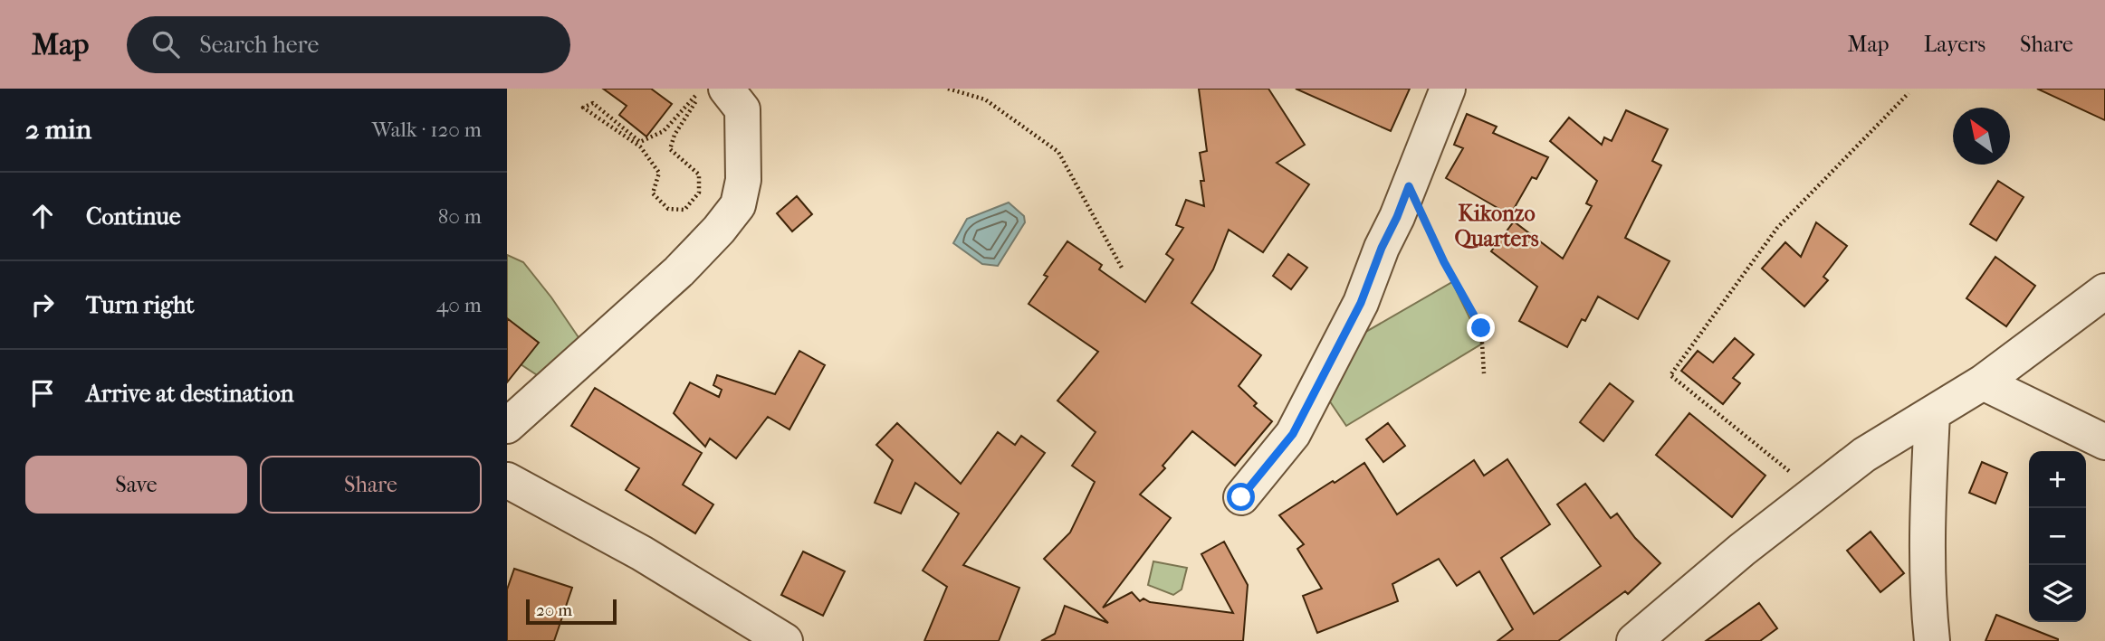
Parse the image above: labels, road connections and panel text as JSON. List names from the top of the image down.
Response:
{
  "districts": ["Kikonzo Quarters"],
  "scale_bar": "20 m",
  "north": "top left",
  "page": {
    "header": "Map",
    "search": "Search here",
    "nav": ["Map", "Layers", "Share"],
    "heading": ["2 min", "Walk · 120 m"],
    "list": [
      ["Continue", "80 m"],
      ["Turn right", "40 m"],
      "Arrive at destination"
    ],
    "buttons": ["Save", "Share"],
    "map_buttons": ["+", "−"],
    "scale": "20 m"
  }
}
